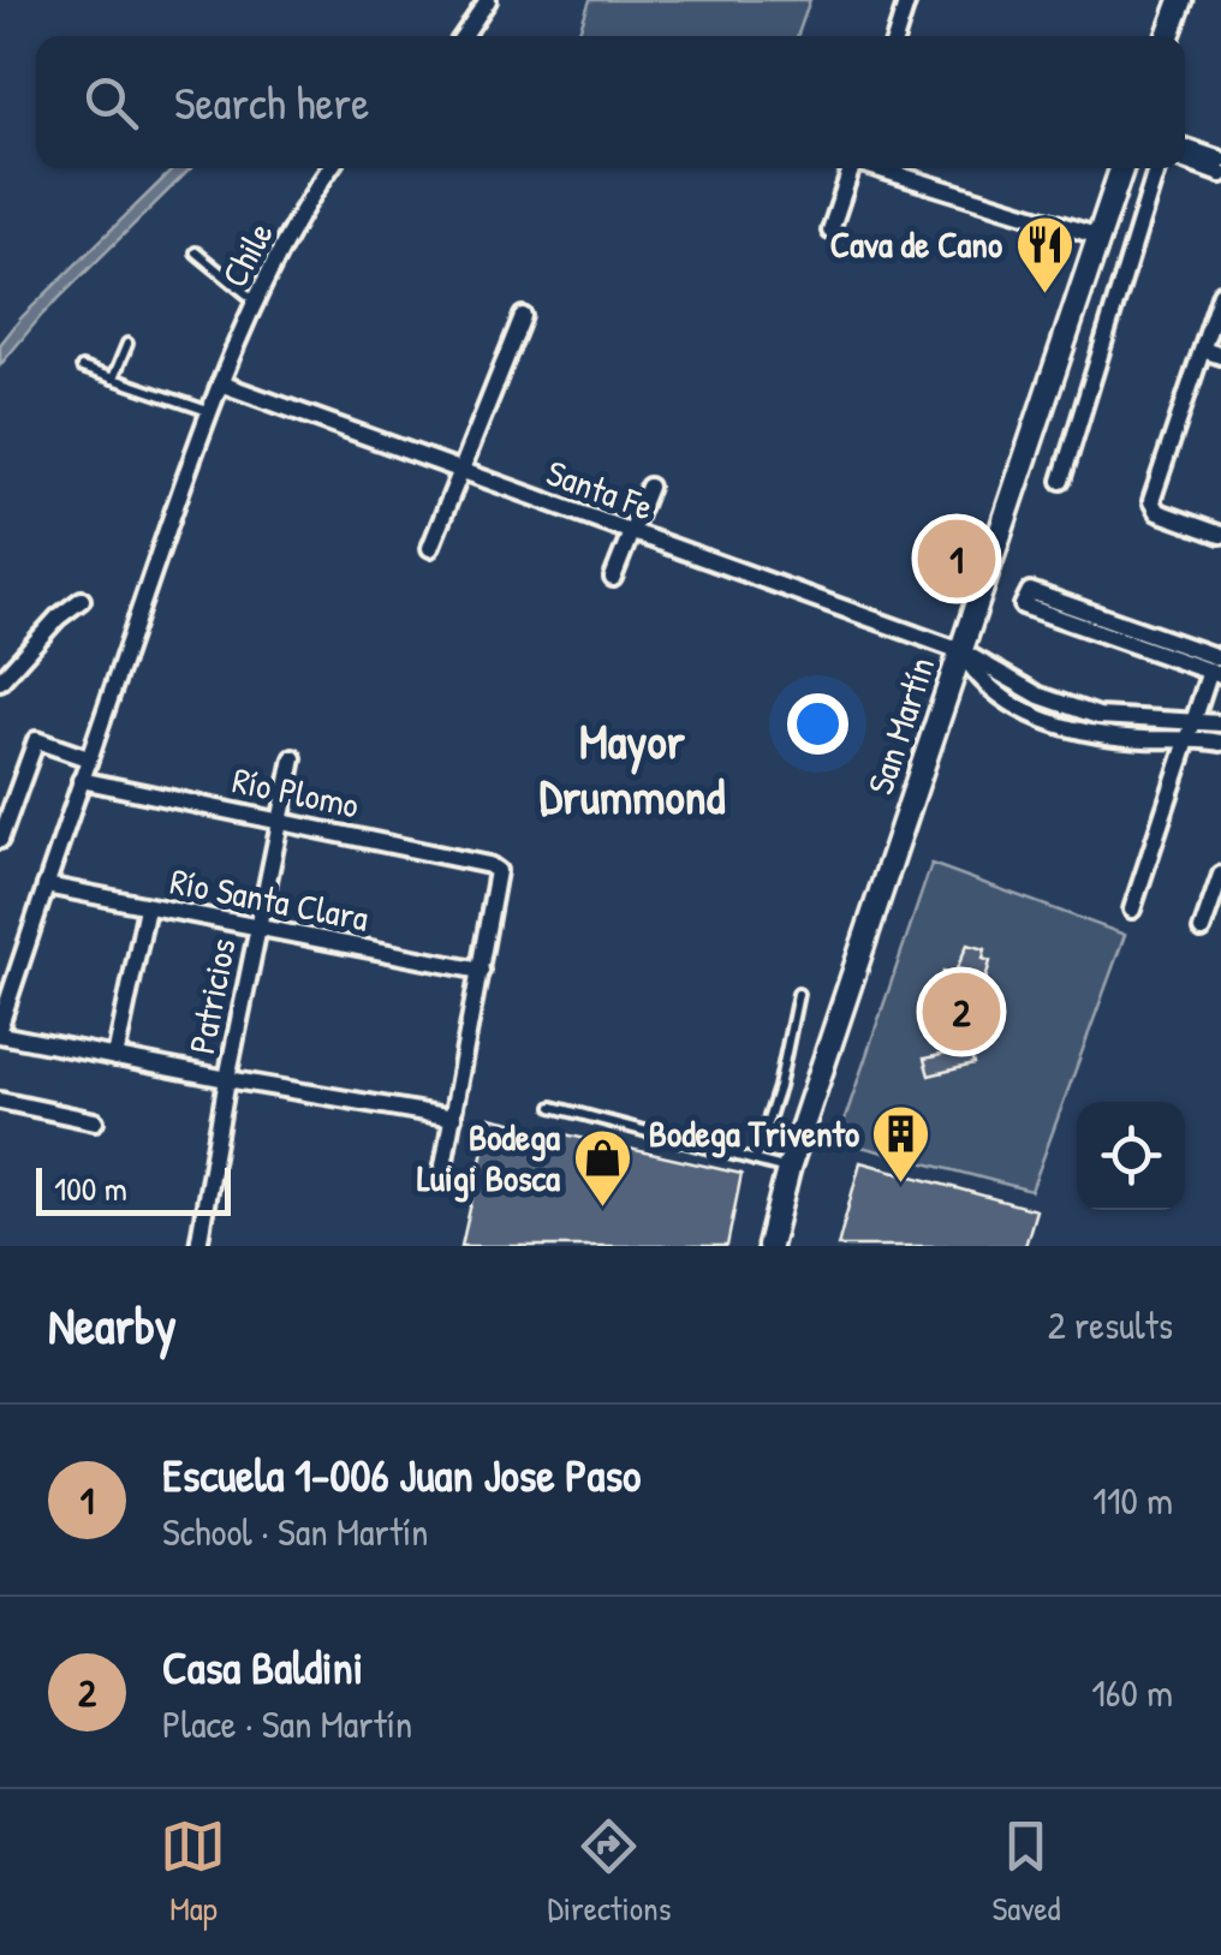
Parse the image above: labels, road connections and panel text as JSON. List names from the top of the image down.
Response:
{
  "streets": {
    "main road": ["San Martín"],
    "street": [
      "Chile",
      "Santa Fe",
      "Río Plomo",
      "Río Santa Clara",
      "Patricios"
    ]
  },
  "crossings": [
    ["Chile", "Santa Fe"],
    ["Chile", "Río Plomo"],
    ["Chile", "Río Santa Clara"],
    ["Santa Fe", "San Martín"],
    ["Río Plomo", "Río Santa Clara"],
    ["Río Plomo", "Patricios"],
    ["Río Santa Clara", "Patricios"]
  ],
  "districts": ["Mayor Drummond"],
  "places": {
    "restaurant": ["Cava de Cano"],
    "building": ["Bodega Trivento"],
    "shop": ["Bodega Luigi Bosca"]
  },
  "scale_bar": "100 m",
  "page": {
    "search": "Search here",
    "pins": ["1", "2"],
    "scale": "100 m",
    "heading": ["Nearby", "2 results"],
    "list": [
      {
        "mark": "1",
        "name": "Escuela 1-006 Juan Jose Paso",
        "note": "School · San Martín",
        "value": "110 m"
      },
      {
        "mark": "2",
        "name": "Casa Baldini",
        "note": "Place · San Martín",
        "value": "160 m"
      }
    ],
    "nav": ["Map", "Directions", "Saved"]
  }
}
